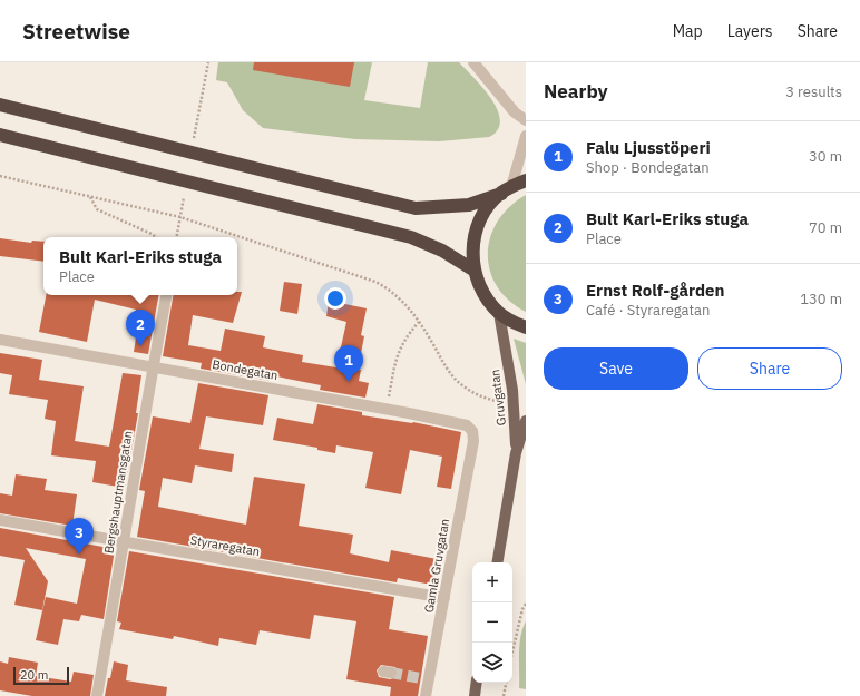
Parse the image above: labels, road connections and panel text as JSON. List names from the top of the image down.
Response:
{
  "streets": {
    "main road": ["Gruvgatan"],
    "street": [
      "Bondegatan",
      "Bergshauptmansgatan",
      "Styraregatan",
      "Gamla Gruvgatan"
    ]
  },
  "crossings": [
    ["Bondegatan", "Bergshauptmansgatan"],
    ["Bondegatan", "Gamla Gruvgatan"],
    ["Bergshauptmansgatan", "Styraregatan"],
    ["Styraregatan", "Gamla Gruvgatan"]
  ],
  "scale_bar": "20 m",
  "page": {
    "header": "Streetwise",
    "nav": ["Map", "Layers", "Share"],
    "heading": ["Nearby", "3 results"],
    "list": [
      {
        "mark": "1",
        "name": "Falu Ljusstöperi",
        "note": "Shop · Bondegatan",
        "value": "30 m"
      },
      {
        "mark": "2",
        "name": "Bult Karl-Eriks stuga",
        "note": "Place",
        "value": "70 m"
      },
      {
        "mark": "3",
        "name": "Ernst Rolf-gården",
        "note": "Café · Styraregatan",
        "value": "130 m"
      }
    ],
    "popup": ["Bult Karl-Eriks stuga", "Place"],
    "pins": ["2", "1", "3"],
    "buttons": ["Save", "Share"],
    "map_buttons": ["+", "−"],
    "scale": "20 m"
  }
}
